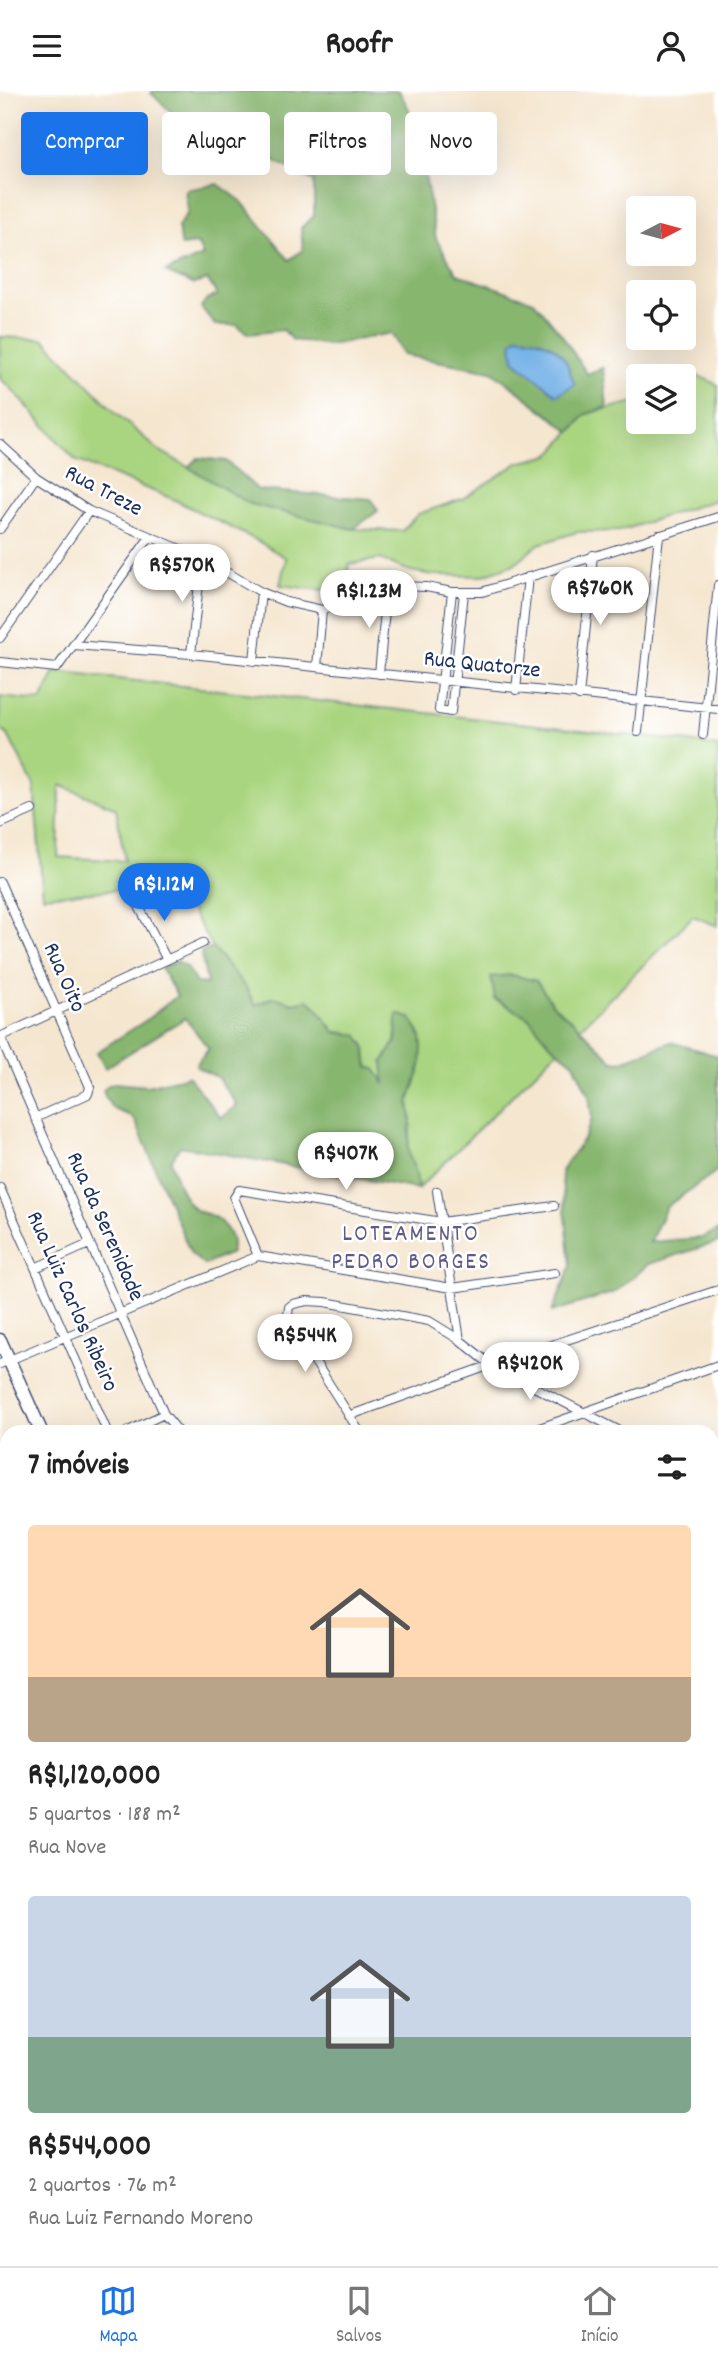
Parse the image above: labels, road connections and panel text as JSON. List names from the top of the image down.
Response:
{
  "streets": {
    "street": [
      "Rua Treze",
      "Rua Quatorze",
      "Rua Oito",
      "Rua da Serenidade",
      "Rua Luiz Carlos Ribeiro"
    ]
  },
  "crossings": [
    ["Rua Oito", "Rua da Serenidade"]
  ],
  "districts": ["LOTEAMENTO PEDRO BORGES"],
  "north": "right",
  "page": {
    "header": "Roofr",
    "chip": [
      "Comprar",
      "Alugar",
      "Filtros",
      "Novo"
    ],
    "price": [
      "R$570K",
      "R$760K",
      "R$1.23M",
      "R$1.12M",
      "R$407K",
      "R$544K",
      "R$420K"
    ],
    "heading": "7 imóveis",
    "list": [
      {
        "name": "R$1,120,000",
        "note": "5 quartos · 188 m² · Rua Nove"
      },
      {
        "name": "R$544,000",
        "note": "2 quartos · 76 m² · Rua Luiz Fernando Moreno"
      }
    ],
    "tabs": ["Mapa", "Salvos", "Início"]
  }
}
